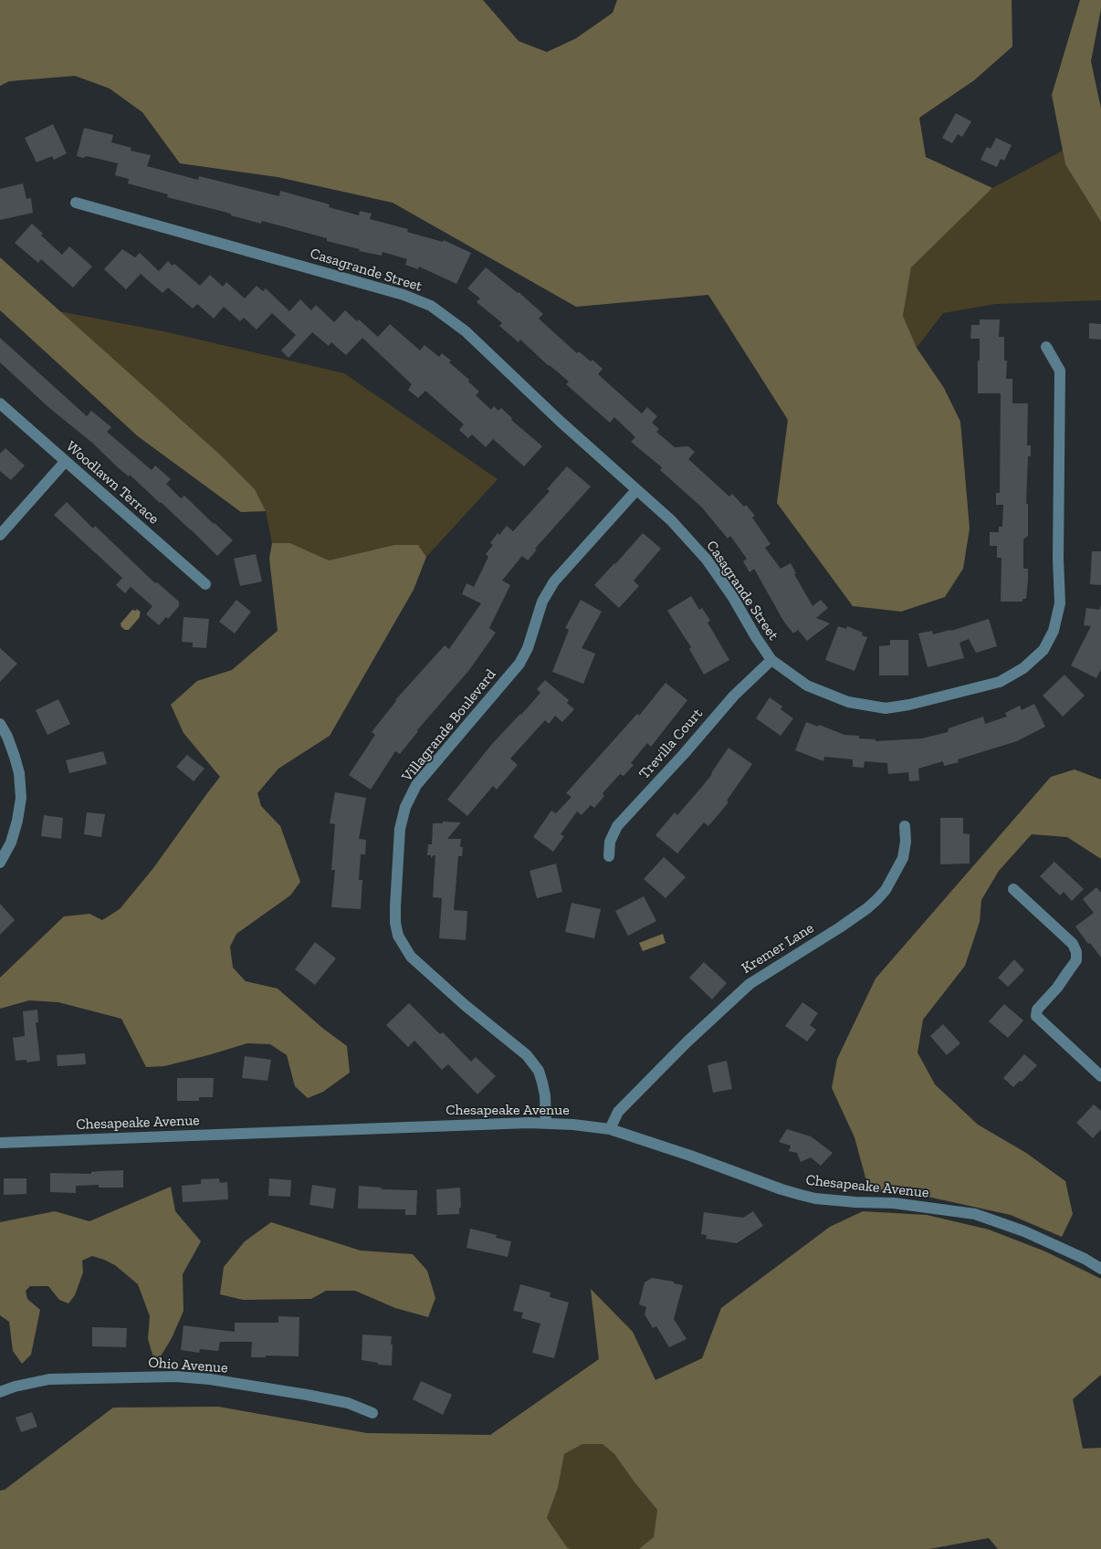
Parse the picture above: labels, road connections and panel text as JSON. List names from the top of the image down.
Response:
{
  "streets": {
    "street": [
      "Casagrande Street",
      "Woodlawn Terrace",
      "Villagrande Boulevard",
      "Trevilla Court",
      "Kremer Lane",
      "Chesapeake Avenue",
      "Ohio Avenue"
    ]
  },
  "crossings": [
    ["Casagrande Street", "Villagrande Boulevard"],
    ["Casagrande Street", "Trevilla Court"],
    ["Villagrande Boulevard", "Chesapeake Avenue"],
    ["Kremer Lane", "Chesapeake Avenue"]
  ]
}
